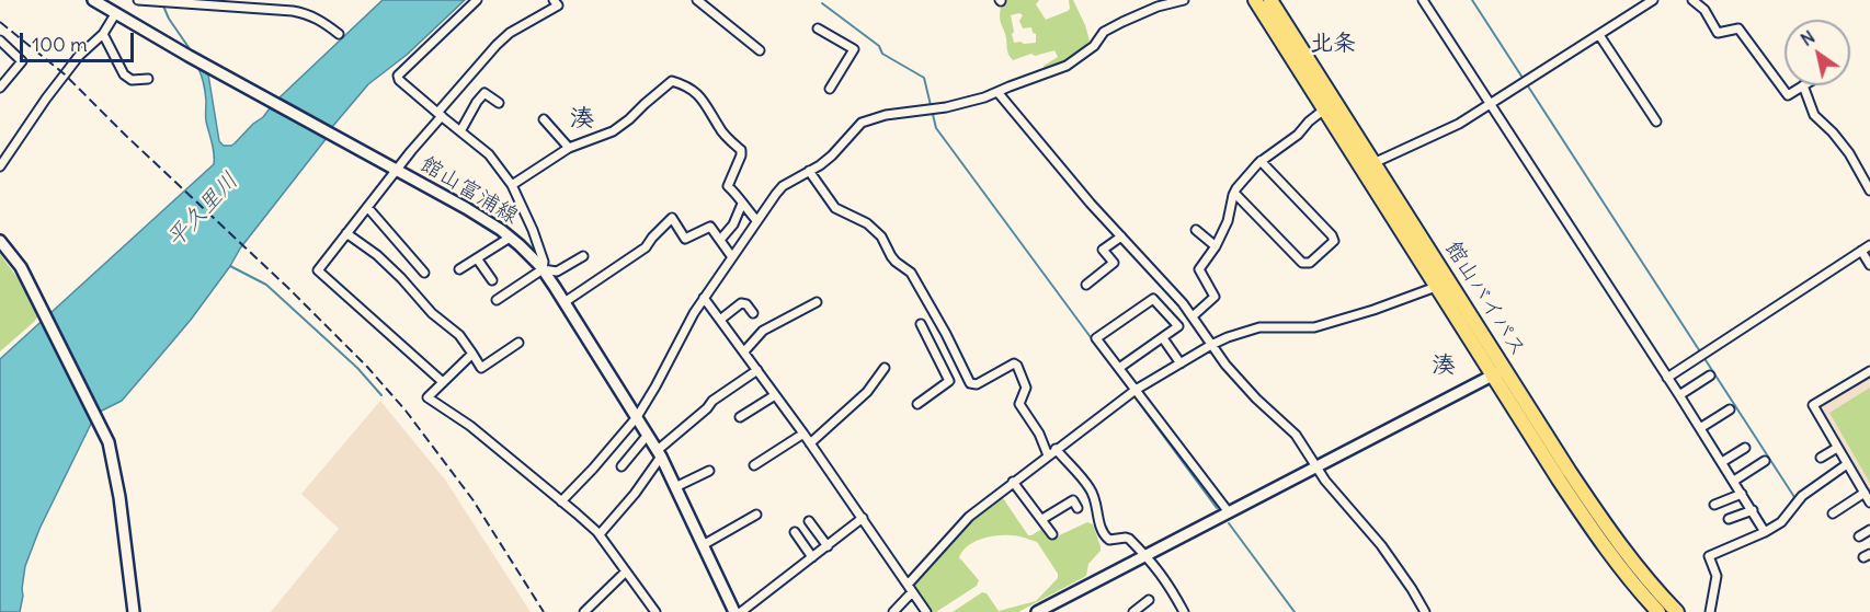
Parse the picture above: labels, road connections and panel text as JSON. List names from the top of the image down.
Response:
{
  "streets": {
    "highway": ["館山バイパス"],
    "main road": ["館山富浦線"]
  },
  "districts": ["北条", "湊", "湊"],
  "water": ["平久里川"],
  "scale_bar": "100 m",
  "north": "top left"
}
